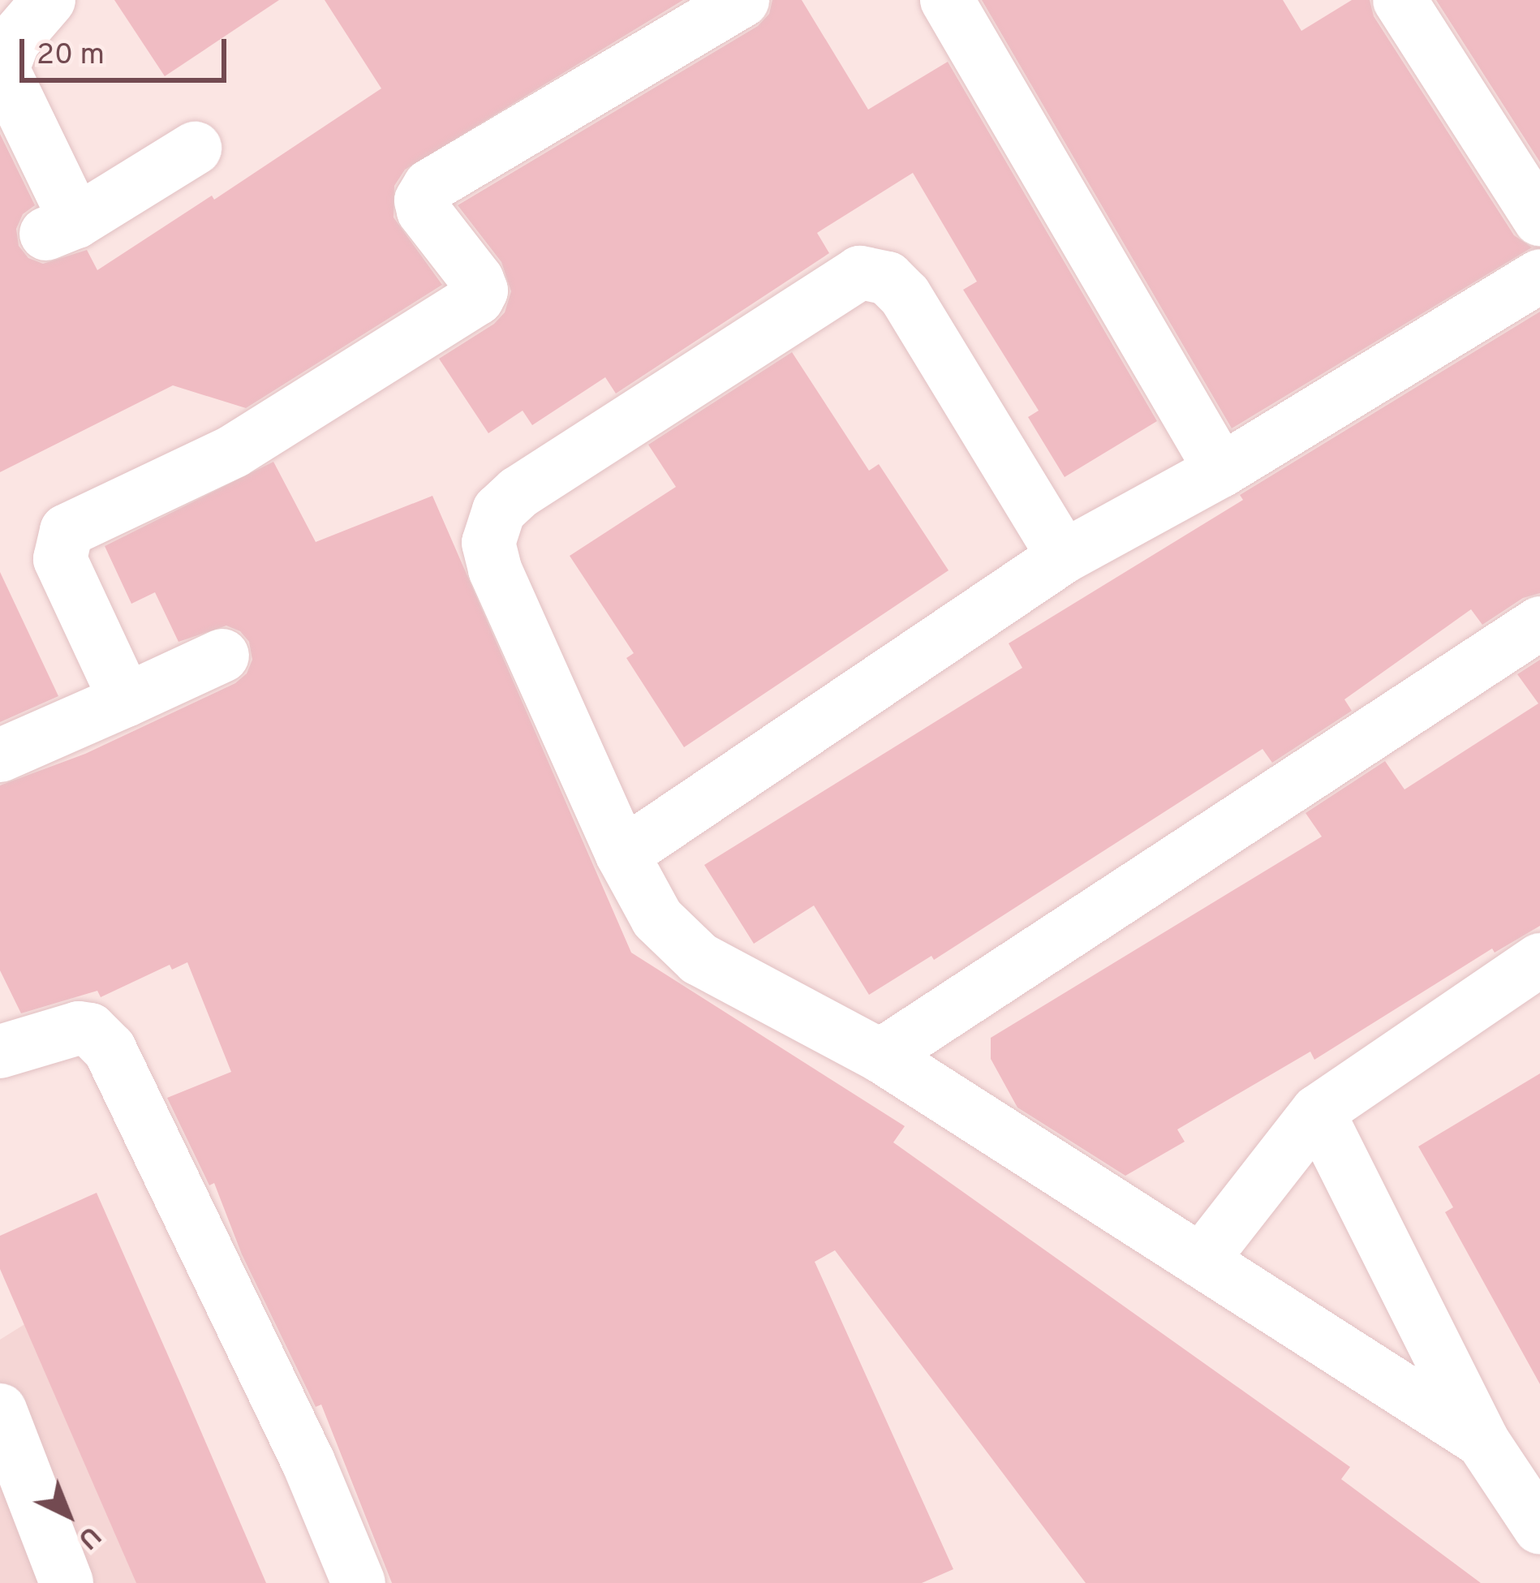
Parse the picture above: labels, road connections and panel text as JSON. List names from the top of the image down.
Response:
{
  "scale_bar": "20 m",
  "north": "bottom right"
}
